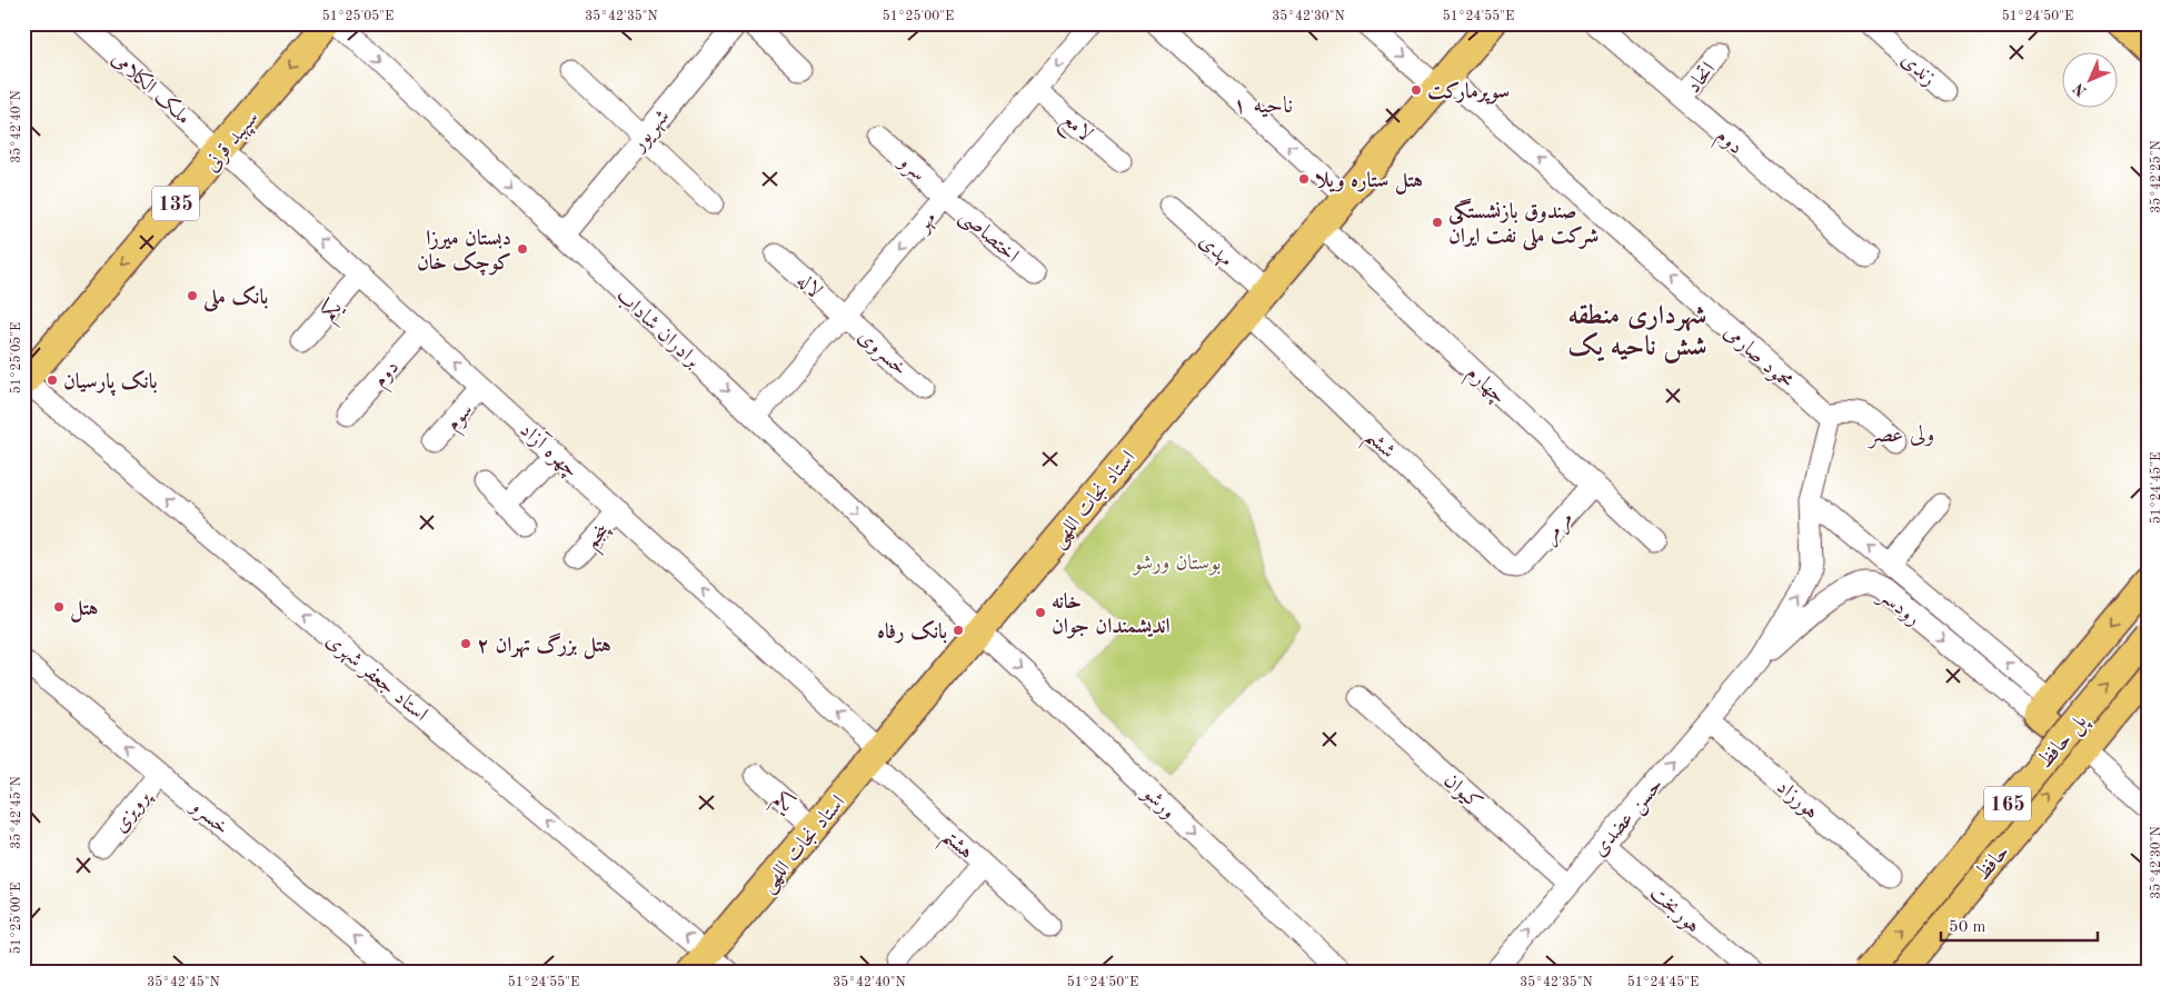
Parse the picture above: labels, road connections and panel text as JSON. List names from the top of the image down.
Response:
{
  "streets": {
    "main road": [
      "سپهبد قرنی",
      "135",
      "استاد نجات اللهی",
      "پل حافظ",
      "165",
      "حافظ"
    ],
    "street": [
      "زندی",
      "اتحاد",
      "ملک الکلامی",
      "لامع",
      "شهریور",
      "دوم",
      "سرو",
      "مهر",
      "اختصاصی",
      "مهدی",
      "لاله",
      "یکم",
      "برادران شاداب",
      "خسروی",
      "محمود صارمی",
      "چهارم",
      "سوم",
      "ششم",
      "چهره آزاد",
      "مرمر",
      "پنجم",
      "رودسر",
      "استاد جعفر شهری",
      "کیوان",
      "هورزاد",
      "ورشو",
      "پرویزی",
      "خسرو",
      "حسن عضدی",
      "هشتم",
      "هوربخت"
    ]
  },
  "crossings": [
    ["اتحاد", "دوم"],
    ["ملک الکلامی", "سپهبد قرنی"],
    ["ملک الکلامی", "چهره آزاد"],
    ["لامع", "مهر"],
    ["شهریور", "برادران شاداب"],
    ["سپهبد قرنی", "چهره آزاد"],
    ["سپهبد قرنی", "استاد جعفر شهری"],
    ["دوم", "چهره آزاد"],
    ["سرو", "مهر"],
    ["سرو", "اختصاصی"],
    ["مهر", "اختصاصی"],
    ["مهر", "لاله"],
    ["مهر", "برادران شاداب"],
    ["مهر", "خسروی"],
    ["مهدی", "ششم"],
    ["مهدی", "استاد نجات اللهی"],
    ["لاله", "خسروی"],
    ["یکم", "چهره آزاد"],
    ["یکم", "استاد نجات اللهی"],
    ["برادران شاداب", "استاد نجات اللهی"],
    ["برادران شاداب", "ورشو"],
    ["محمود صارمی", "استاد نجات اللهی"],
    ["چهارم", "استاد نجات اللهی"],
    ["چهارم", "مرمر"],
    ["سوم", "چهره آزاد"],
    ["ششم", "استاد نجات اللهی"],
    ["ششم", "مرمر"],
    ["چهره آزاد", "استاد نجات اللهی"],
    ["چهره آزاد", "پنجم"],
    ["چهره آزاد", "هشتم"],
    ["استاد نجات اللهی", "استاد جعفر شهری"],
    ["استاد نجات اللهی", "ورشو"],
    ["استاد نجات اللهی", "هشتم"],
    ["رودسر", "حسن عضدی"],
    ["کیوان", "حسن عضدی"],
    ["هورزاد", "حسن عضدی"],
    ["پرویزی", "خسرو"],
    ["حسن عضدی", "هوربخت"]
  ],
  "one_way": [
    "سپهبد قرنی",
    "مهر",
    "برادران شاداب",
    "چهره آزاد",
    "استاد جعفر شهری",
    "پل حافظ",
    "ورشو",
    "خسرو",
    "حسن عضدی",
    "حافظ"
  ],
  "districts": ["ناحیه ۱", "شهرداری منطقه شش ناحیه یک", "ولی عصر"],
  "parks": ["بوستان ورشو"],
  "places": [
    "سوپرمارکت",
    "هتل ستاره ویلا",
    "صندوق بازنشستگی شرکت ملی نفت ایران",
    "دبستان میرزا کوچک خان",
    "بانک ملی",
    "بانک پارسیان",
    "هتل",
    "خانه اندیشمندان جوان",
    "بانک رفاه",
    "هتل بزرگ تهران ۲"
  ],
  "scale_bar": "50 m",
  "north": "bottom left",
  "coordinates": [
    "51°25'05\"E",
    "35°42'35\"N",
    "51°25'00\"E",
    "35°42'30\"N",
    "51°24'55\"E",
    "51°24'50\"E",
    "35°42'40\"N",
    "35°42'25\"N",
    "51°24'45\"E",
    "35°42'45\"N"
  ]
}
